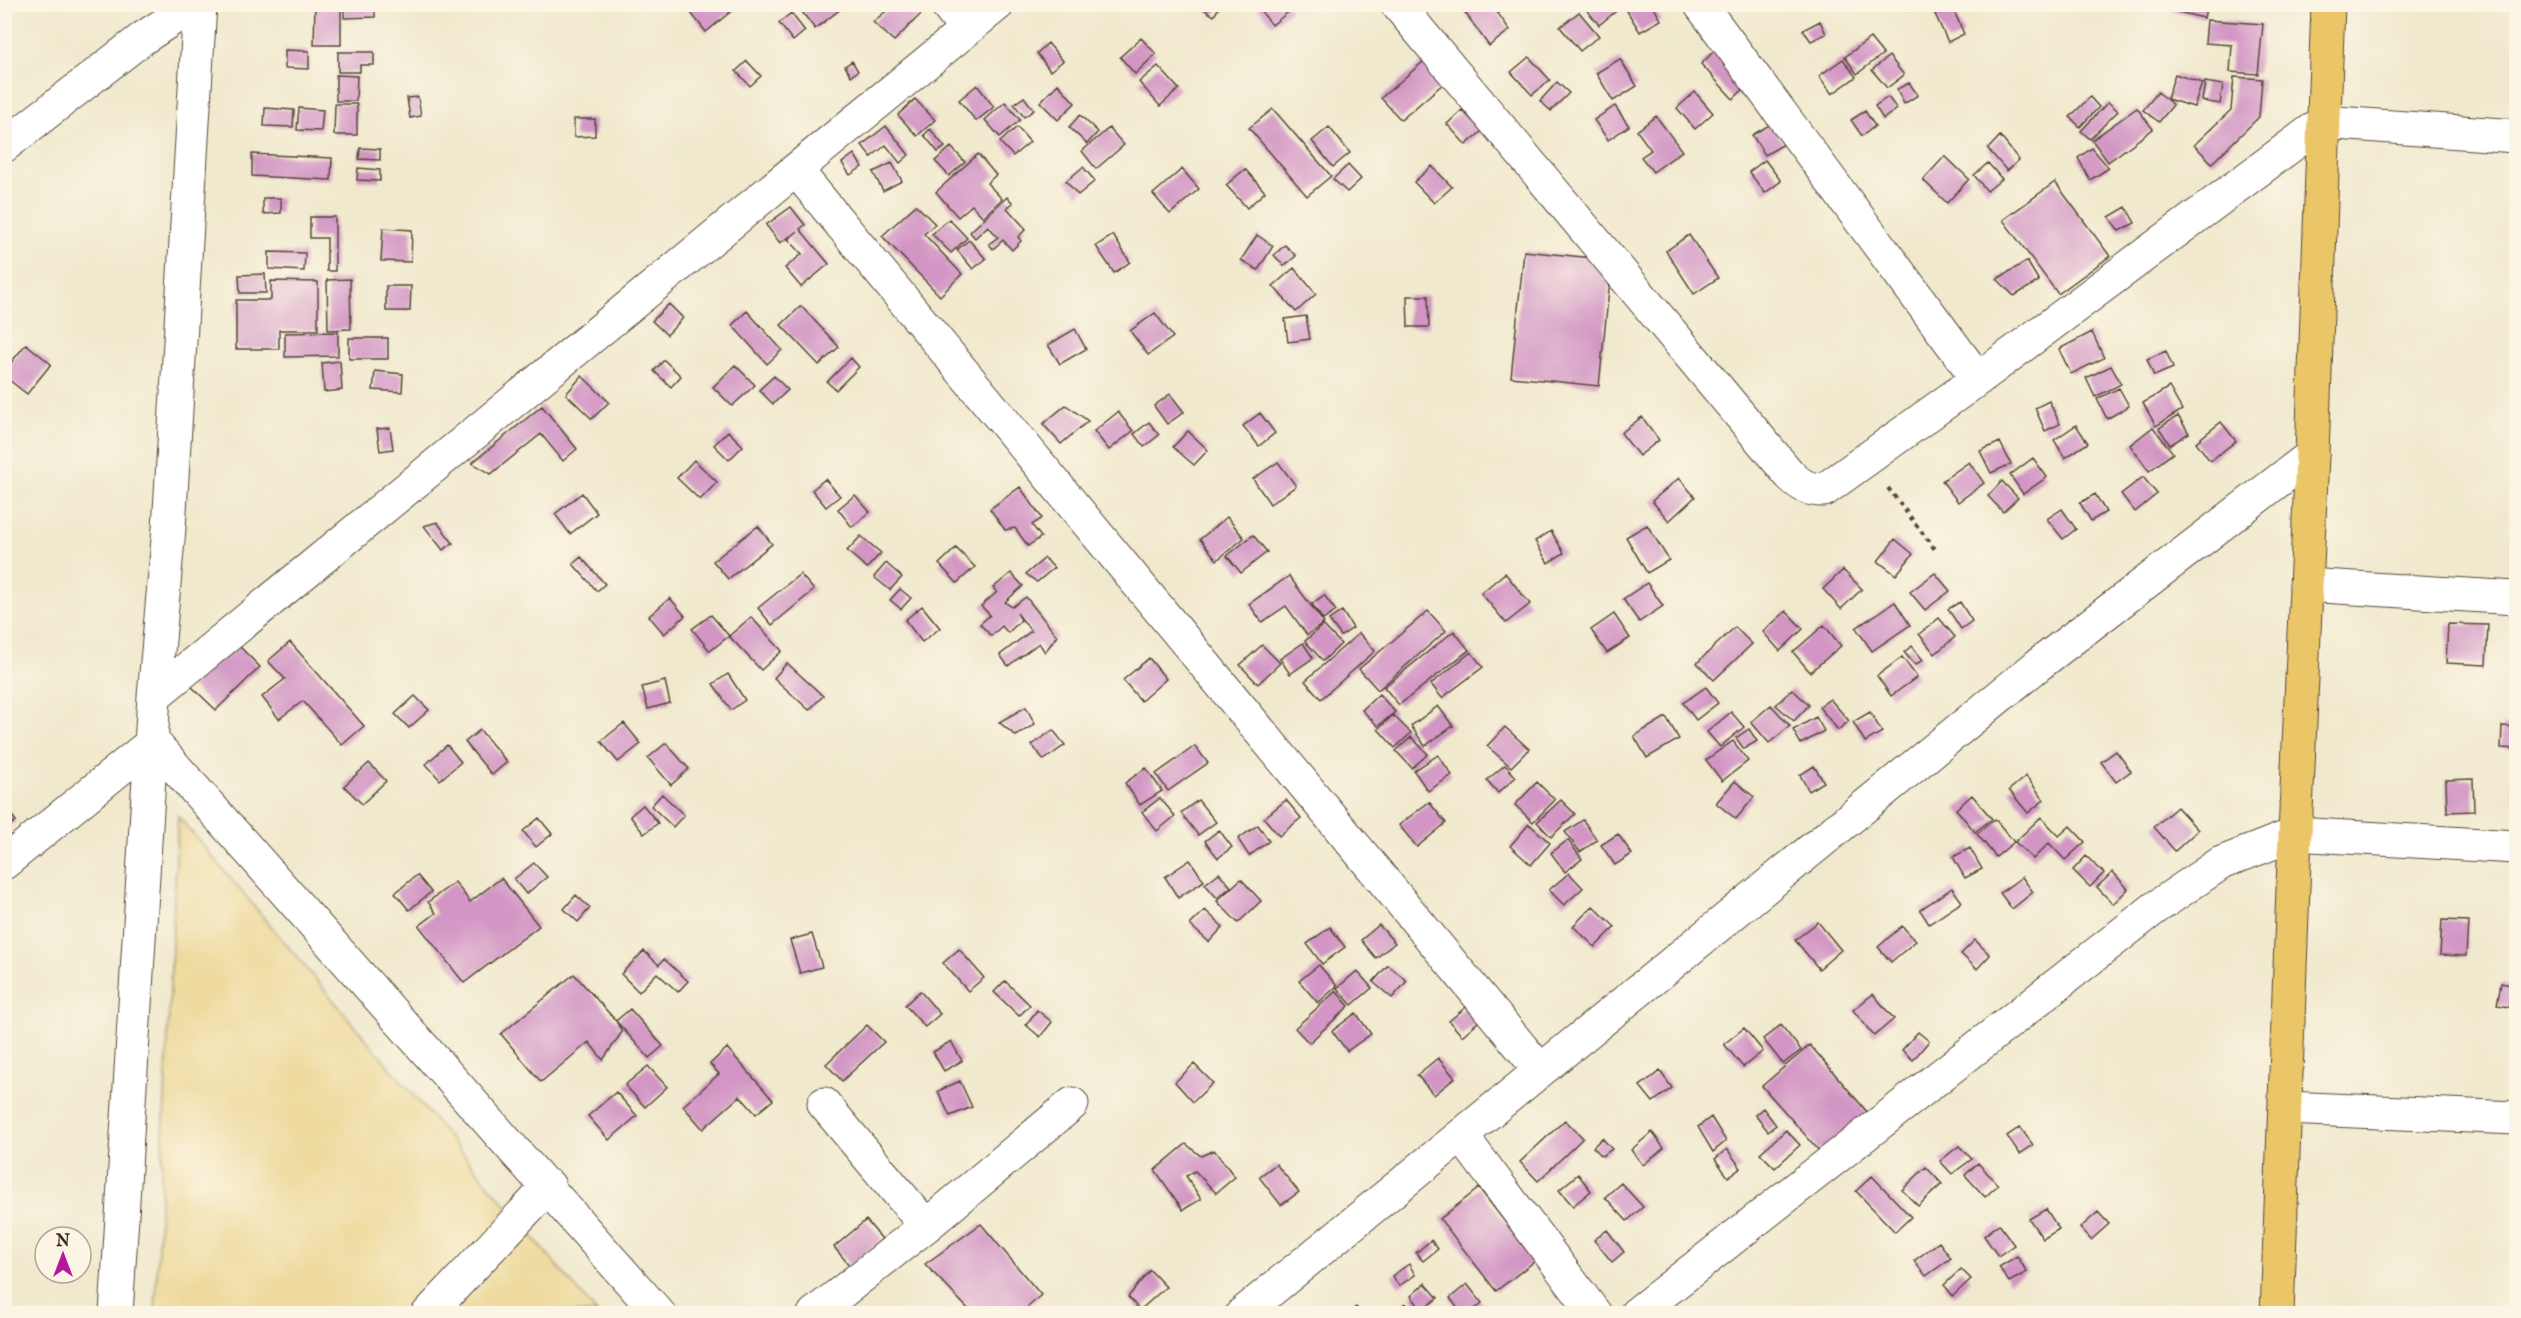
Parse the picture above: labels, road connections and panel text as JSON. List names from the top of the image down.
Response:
{
  "north": "top"
}
